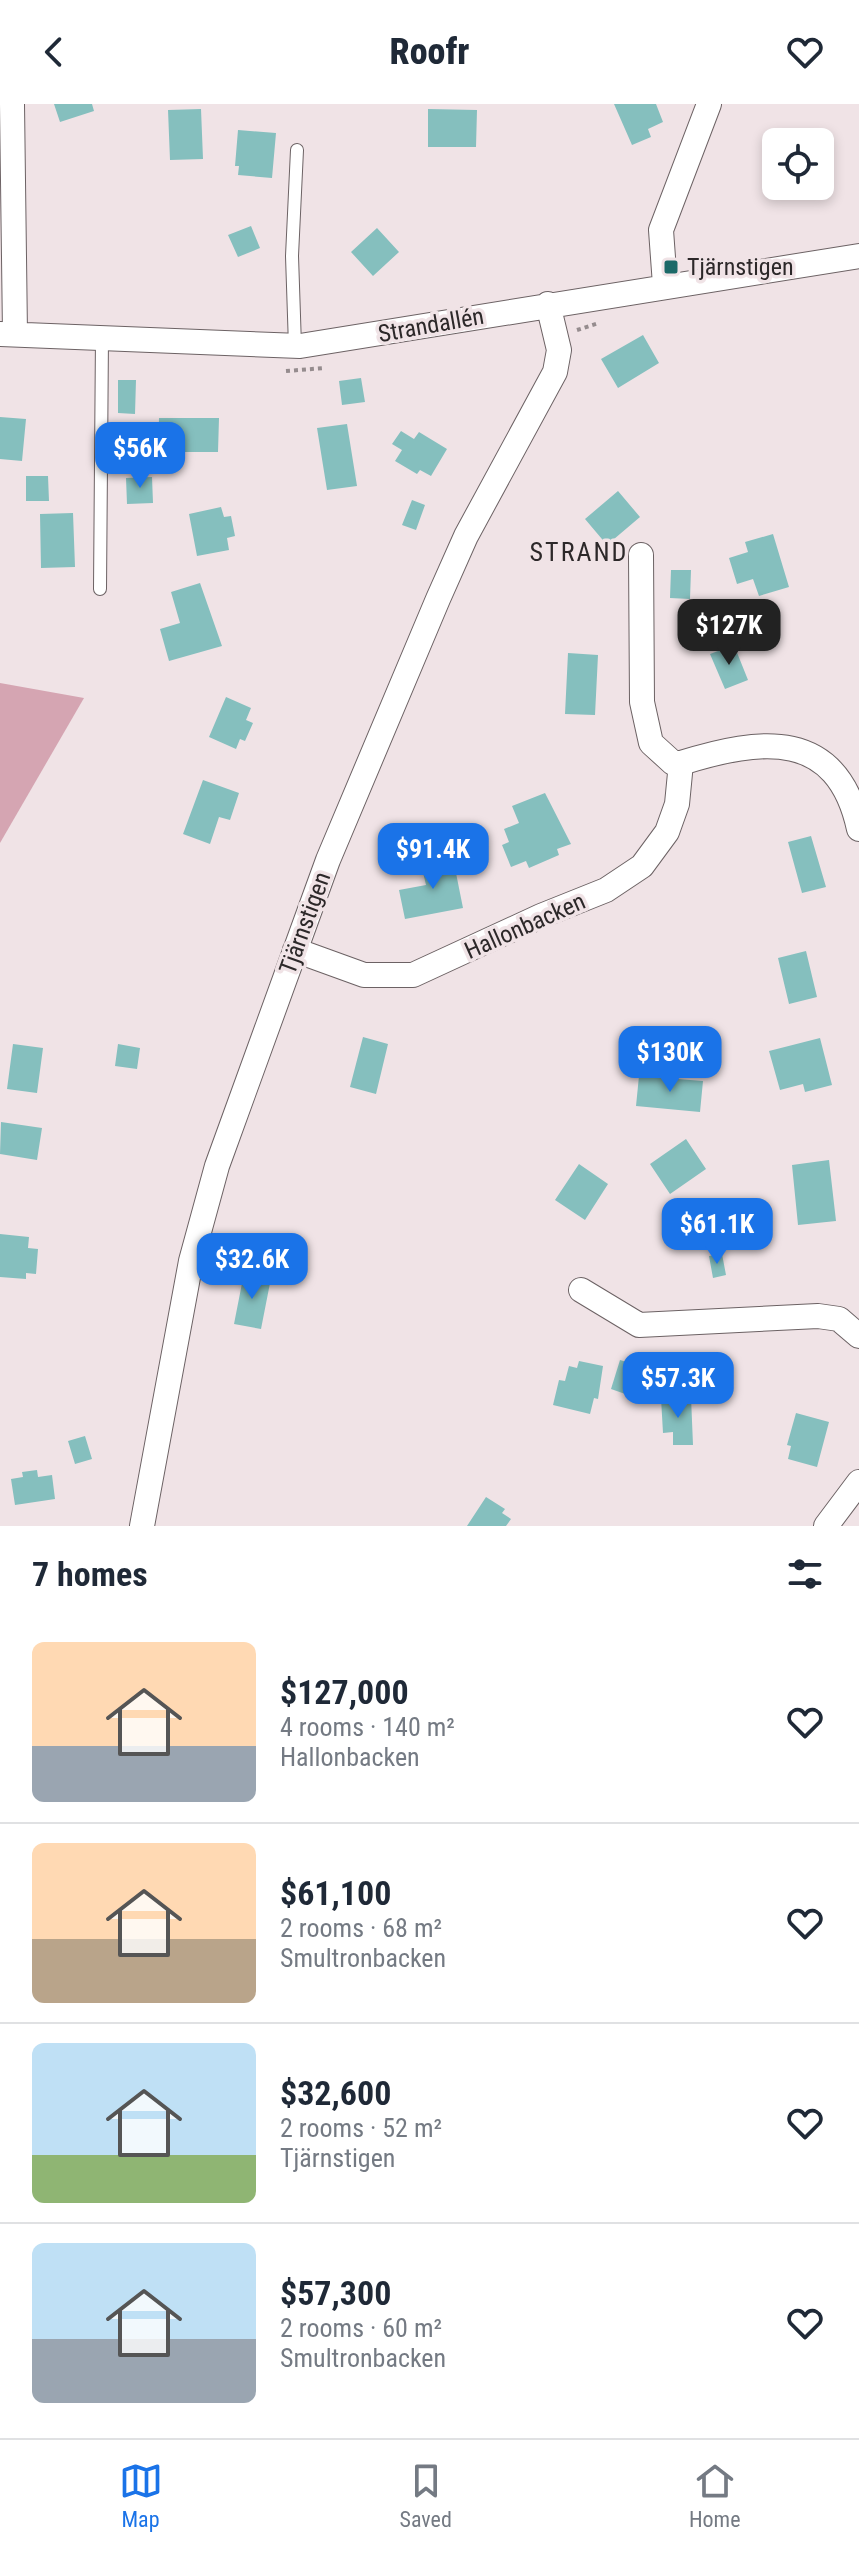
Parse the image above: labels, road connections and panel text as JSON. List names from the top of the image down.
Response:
{
  "streets": {
    "street": ["Strandallén", "Tjärnstigen", "Hallonbacken"]
  },
  "crossings": [
    ["Strandallén", "Tjärnstigen"],
    ["Tjärnstigen", "Hallonbacken"]
  ],
  "districts": ["STRAND"],
  "places": {
    "transit": ["Tjärnstigen"]
  },
  "page": {
    "header": "Roofr",
    "price": [
      "$56K",
      "$127K",
      "$91.4K",
      "$130K",
      "$61.1K",
      "$32.6K",
      "$57.3K"
    ],
    "heading": "7 homes",
    "list": [
      {
        "name": "$127,000",
        "note": "4 rooms · 140 m² · Hallonbacken"
      },
      {
        "name": "$61,100",
        "note": "2 rooms · 68 m² · Smultronbacken"
      },
      {
        "name": "$32,600",
        "note": "2 rooms · 52 m² · Tjärnstigen"
      },
      {
        "name": "$57,300",
        "note": "2 rooms · 60 m² · Smultronbacken"
      }
    ],
    "tabs": ["Map", "Saved", "Home"]
  }
}
